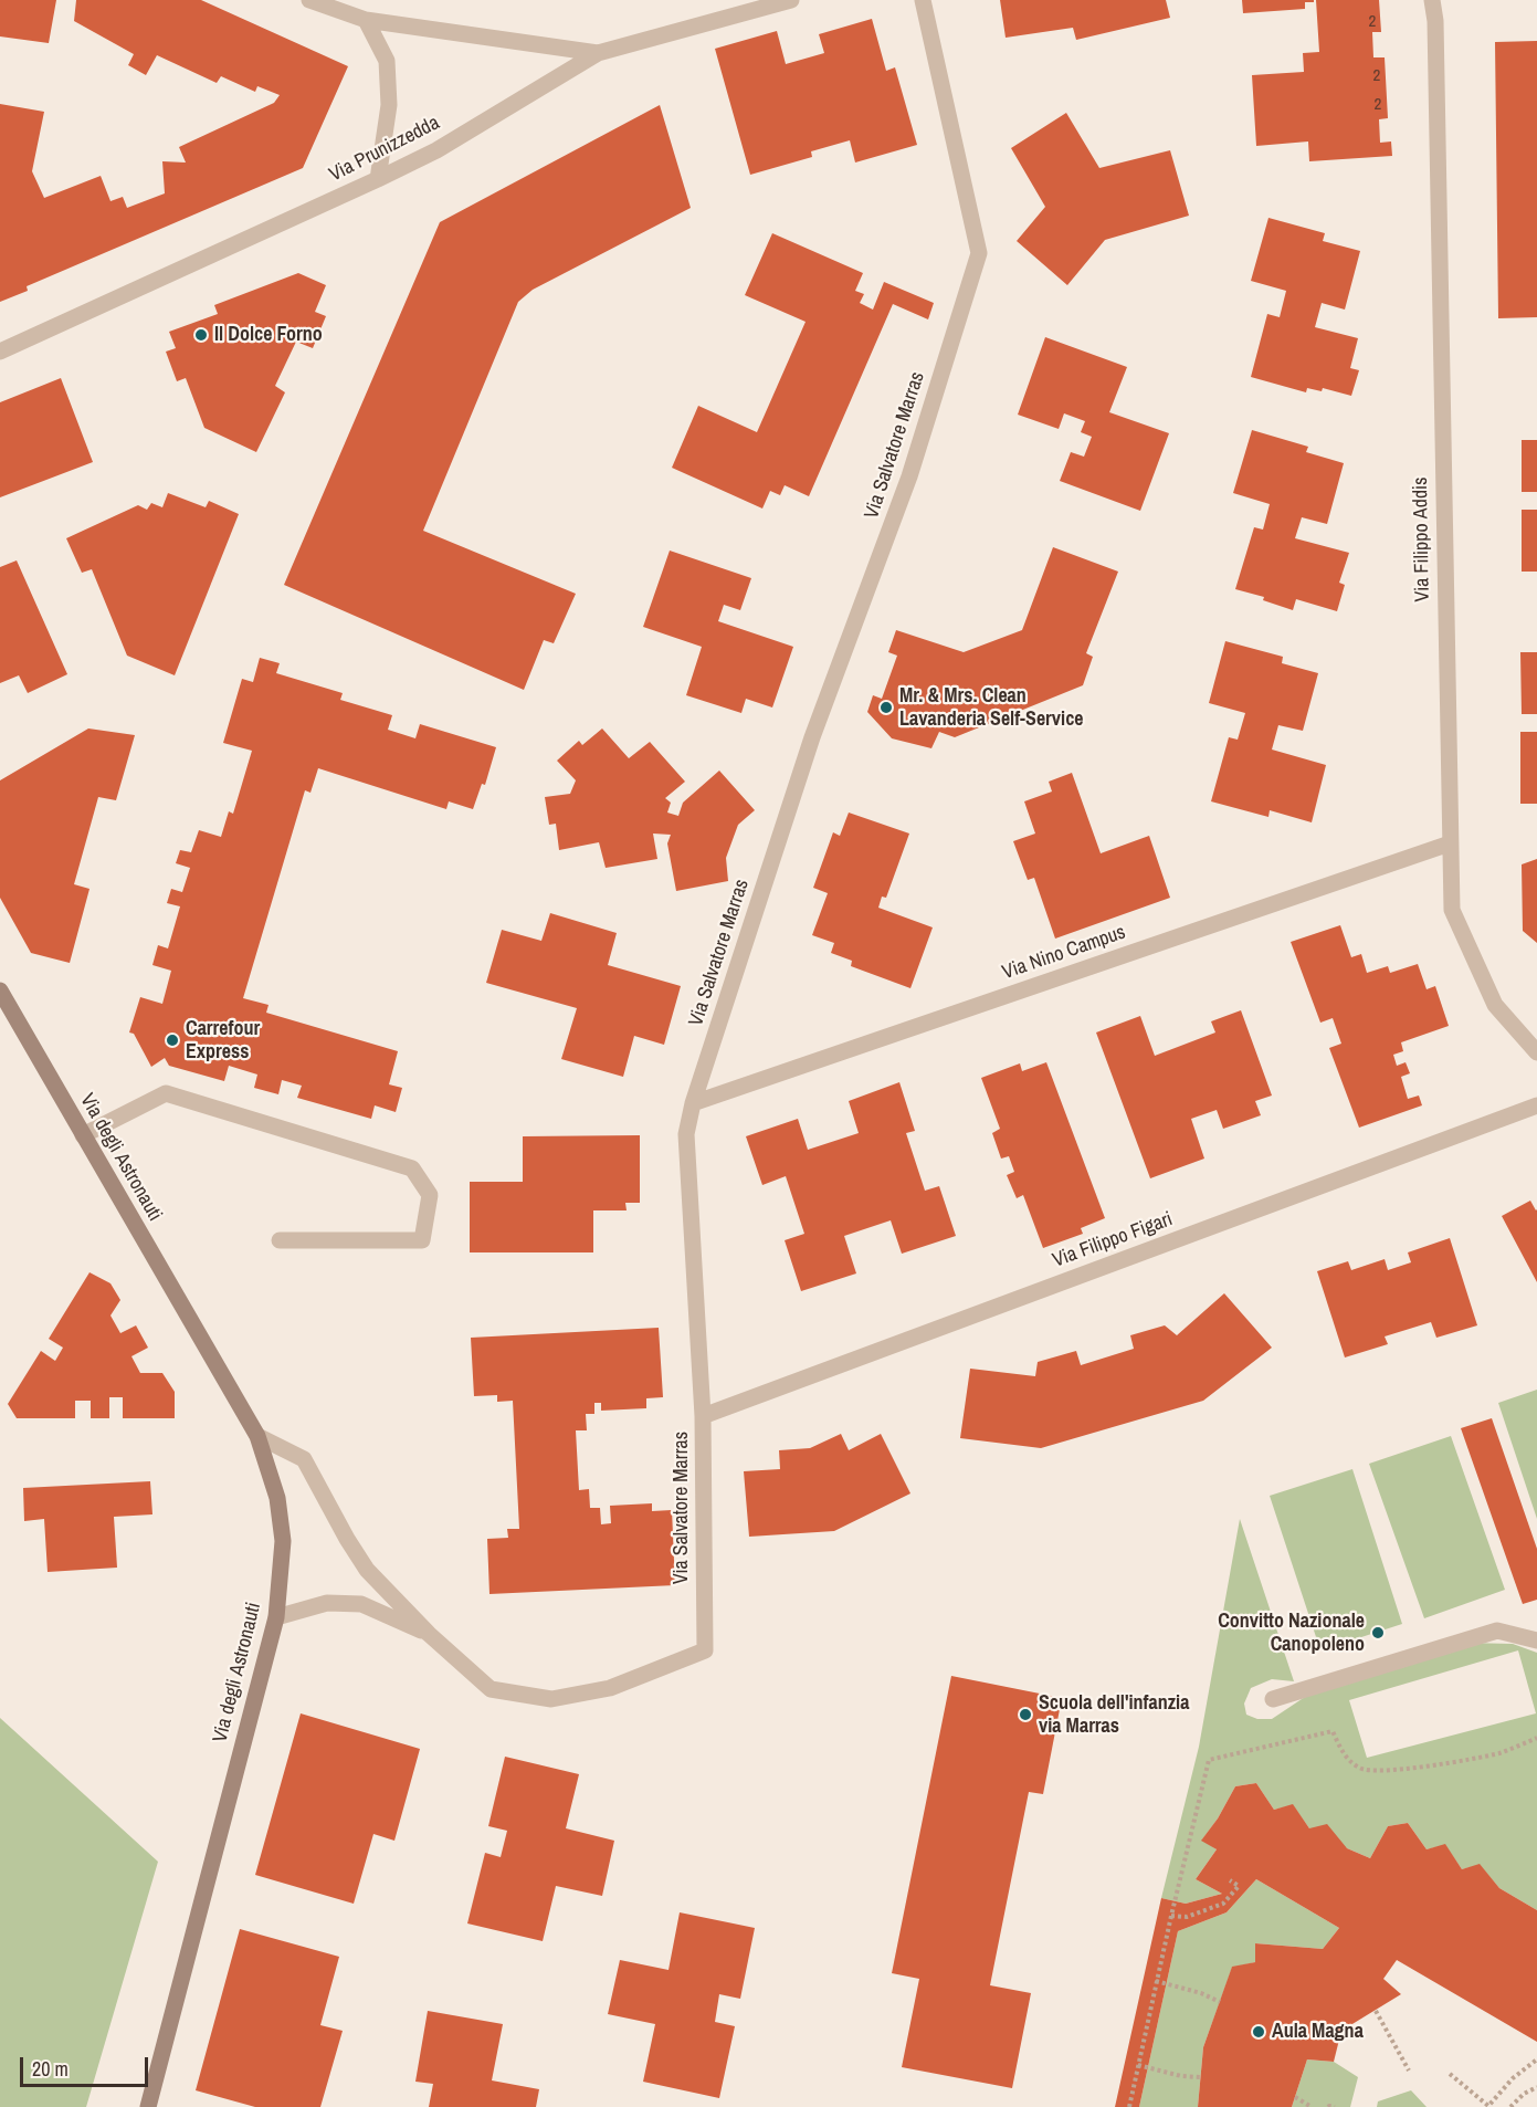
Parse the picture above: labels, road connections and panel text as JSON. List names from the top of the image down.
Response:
{
  "streets": {
    "main road": ["Via degli Astronauti"],
    "street": [
      "Via Prunizzedda",
      "Via Salvatore Marras",
      "Via Filippo Addis",
      "Via Nino Campus",
      "Via Filippo Figari"
    ]
  },
  "crossings": [
    ["Via Salvatore Marras", "Via Nino Campus"],
    ["Via Salvatore Marras", "Via degli Astronauti"],
    ["Via Salvatore Marras", "Via Filippo Figari"],
    ["Via Filippo Addis", "Via Nino Campus"]
  ],
  "places": [
    "Il Dolce Forno",
    "Mr. & Mrs. Clean Lavanderia Self-Service",
    "Carrefour Express",
    "Convitto Nazionale Canopoleno",
    "Scuola dell'infanzia via Marras",
    "Aula Magna"
  ],
  "house_numbers": ["2", "2", "2"],
  "scale_bar": "20 m"
}
